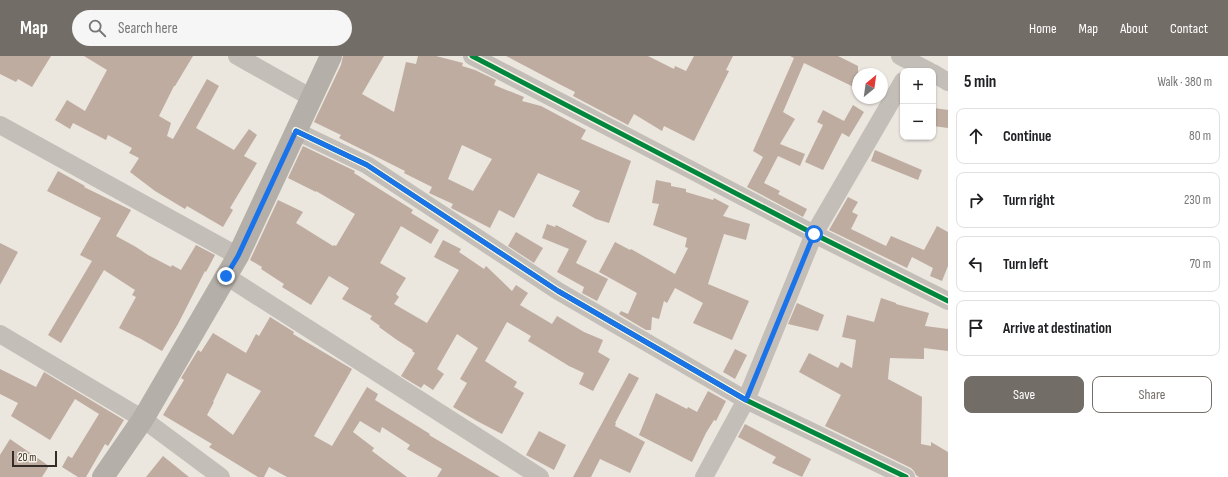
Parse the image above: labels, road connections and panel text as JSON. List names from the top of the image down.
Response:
{
  "scale_bar": "20 m",
  "north": "top right",
  "page": {
    "header": "Map",
    "search": "Search here",
    "nav": [
      "Home",
      "Map",
      "About",
      "Contact"
    ],
    "heading": ["5 min", "Walk · 380 m"],
    "map_buttons": ["+", "−"],
    "list": [
      ["Continue", "80 m"],
      ["Turn right", "230 m"],
      ["Turn left", "70 m"],
      "Arrive at destination"
    ],
    "buttons": ["Save", "Share"],
    "scale": "20 m"
  }
}
